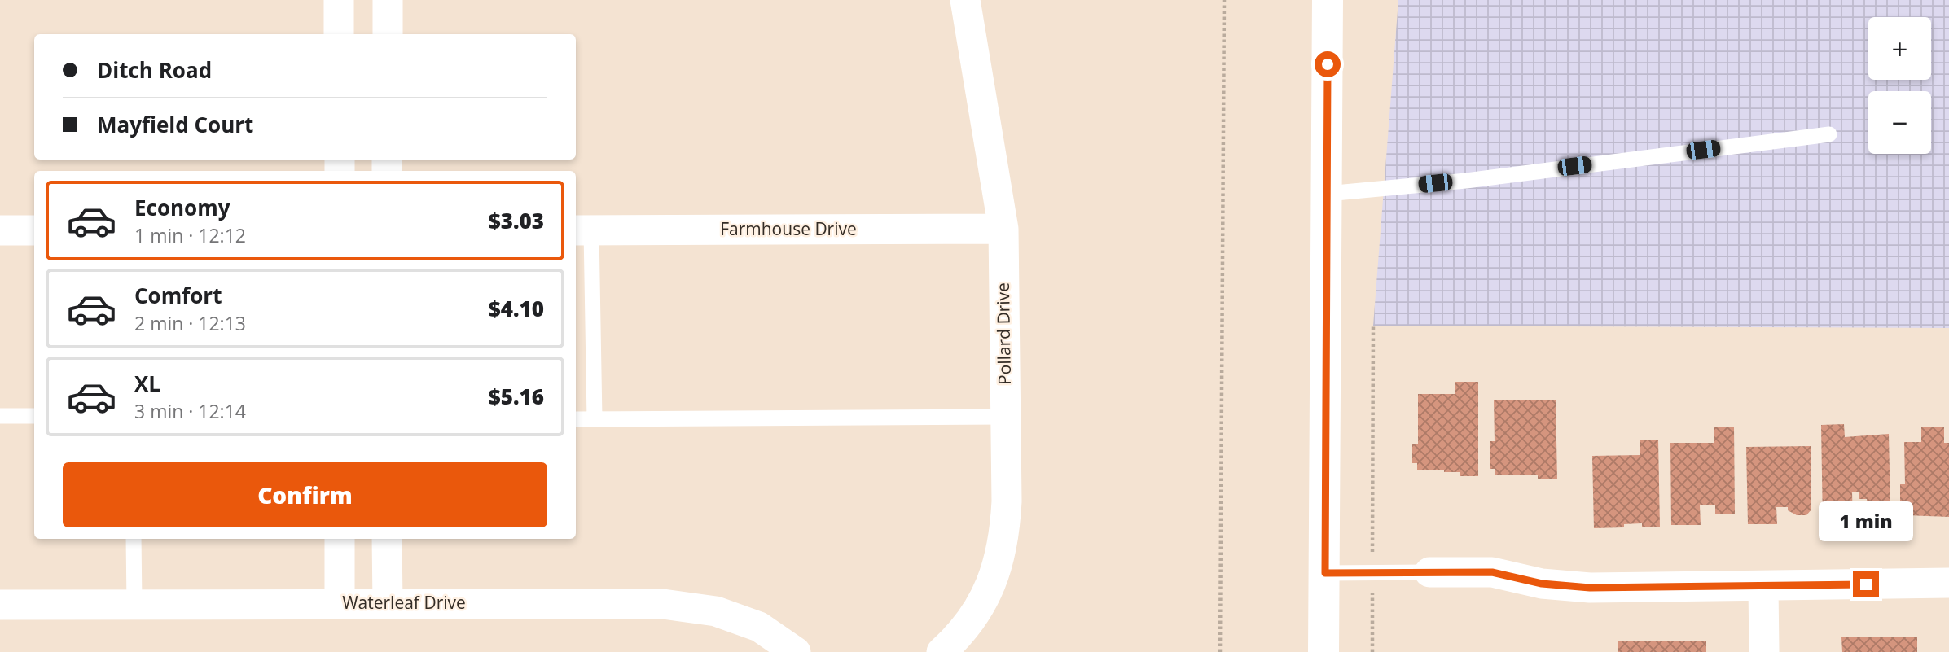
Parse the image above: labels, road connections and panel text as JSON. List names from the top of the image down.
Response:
{
  "streets": {
    "street": ["Farmhouse Drive", "Pollard Drive", "Waterleaf Drive"]
  },
  "crossings": [
    ["Farmhouse Drive", "Pollard Drive"]
  ],
  "page": {
    "map_buttons": ["+", "−"],
    "banner": ["Ditch Road", "Mayfield Court"],
    "list": [
      {
        "name": "Economy",
        "note": "1 min · 12:12",
        "value": "$3.03"
      },
      {
        "name": "Comfort",
        "note": "2 min · 12:13",
        "value": "$4.10"
      },
      {
        "name": "XL",
        "note": "3 min · 12:14",
        "value": "$5.16"
      }
    ],
    "buttons": "Confirm",
    "bubble": "1 min"
  }
}
